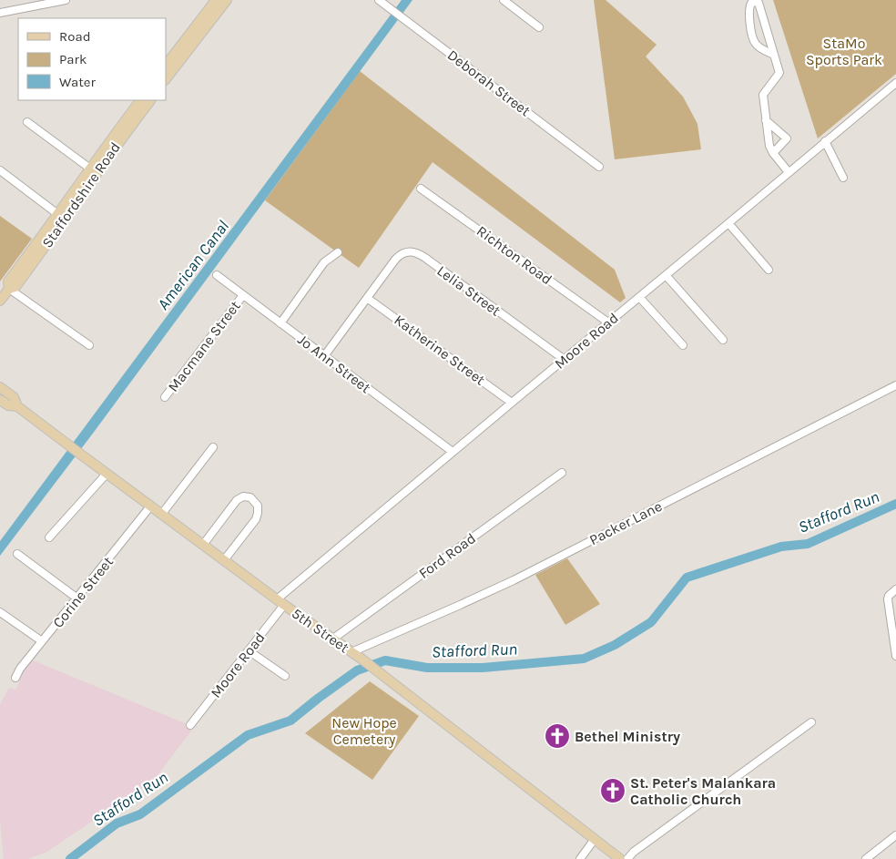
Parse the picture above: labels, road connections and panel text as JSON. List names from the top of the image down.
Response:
{
  "streets": {
    "main road": ["Staffordshire Road", "5th Street"],
    "street": [
      "Deborah Street",
      "Richton Road",
      "Lelia Street",
      "Moore Road",
      "Macmane Street",
      "Katherine Street",
      "Jo Ann Street",
      "Packer Lane",
      "Ford Road",
      "Corine Street"
    ]
  },
  "crossings": [
    ["Richton Road", "Moore Road"],
    ["Lelia Street", "Moore Road"],
    ["Lelia Street", "Katherine Street"],
    ["Lelia Street", "Jo Ann Street"],
    ["Moore Road", "Katherine Street"],
    ["Moore Road", "Jo Ann Street"],
    ["Moore Road", "5th Street"],
    ["Macmane Street", "Jo Ann Street"],
    ["Packer Lane", "5th Street"],
    ["Ford Road", "5th Street"],
    ["Corine Street", "5th Street"]
  ],
  "water": ["American Canal", "Stafford Run"],
  "parks": ["StaMo Sports Park", "New Hope Cemetery"],
  "places": {
    "church": ["Bethel Ministry", "St. Peter's Malankara Catholic Church"]
  },
  "legend": ["Road", "Park", "Water"]
}
